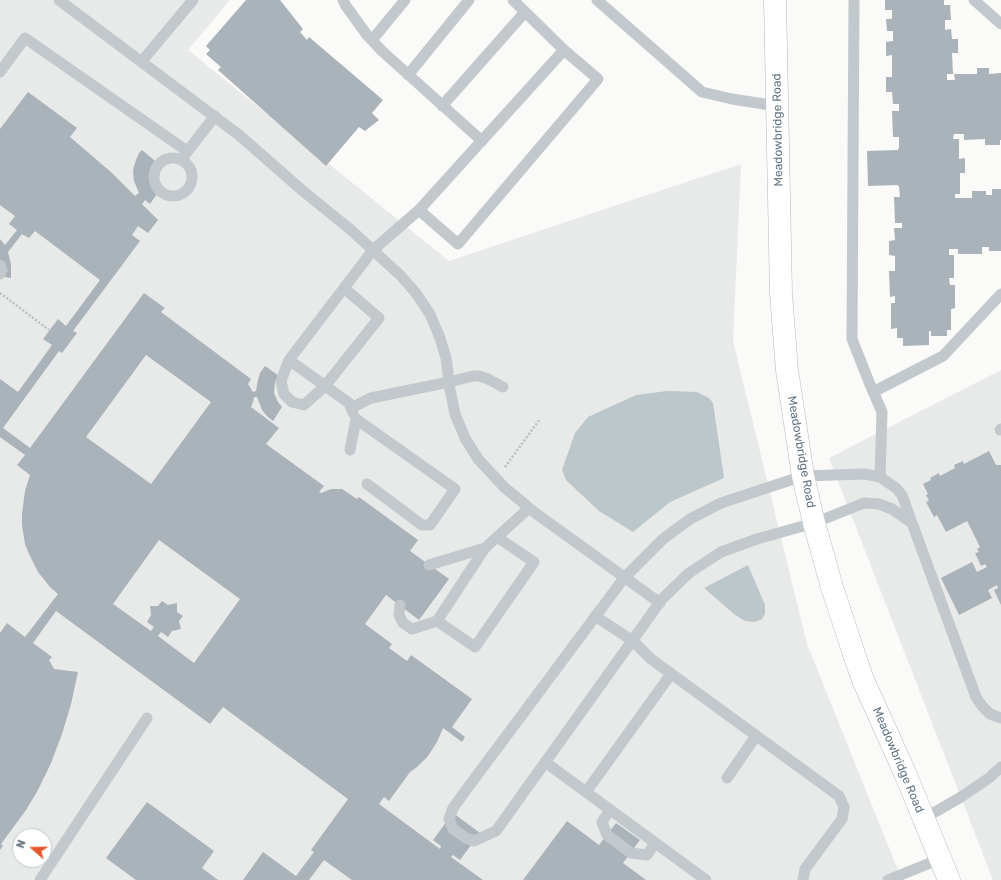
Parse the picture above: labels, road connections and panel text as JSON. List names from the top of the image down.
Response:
{
  "streets": {
    "main road": ["Meadowbridge Road"]
  },
  "north": "left"
}
